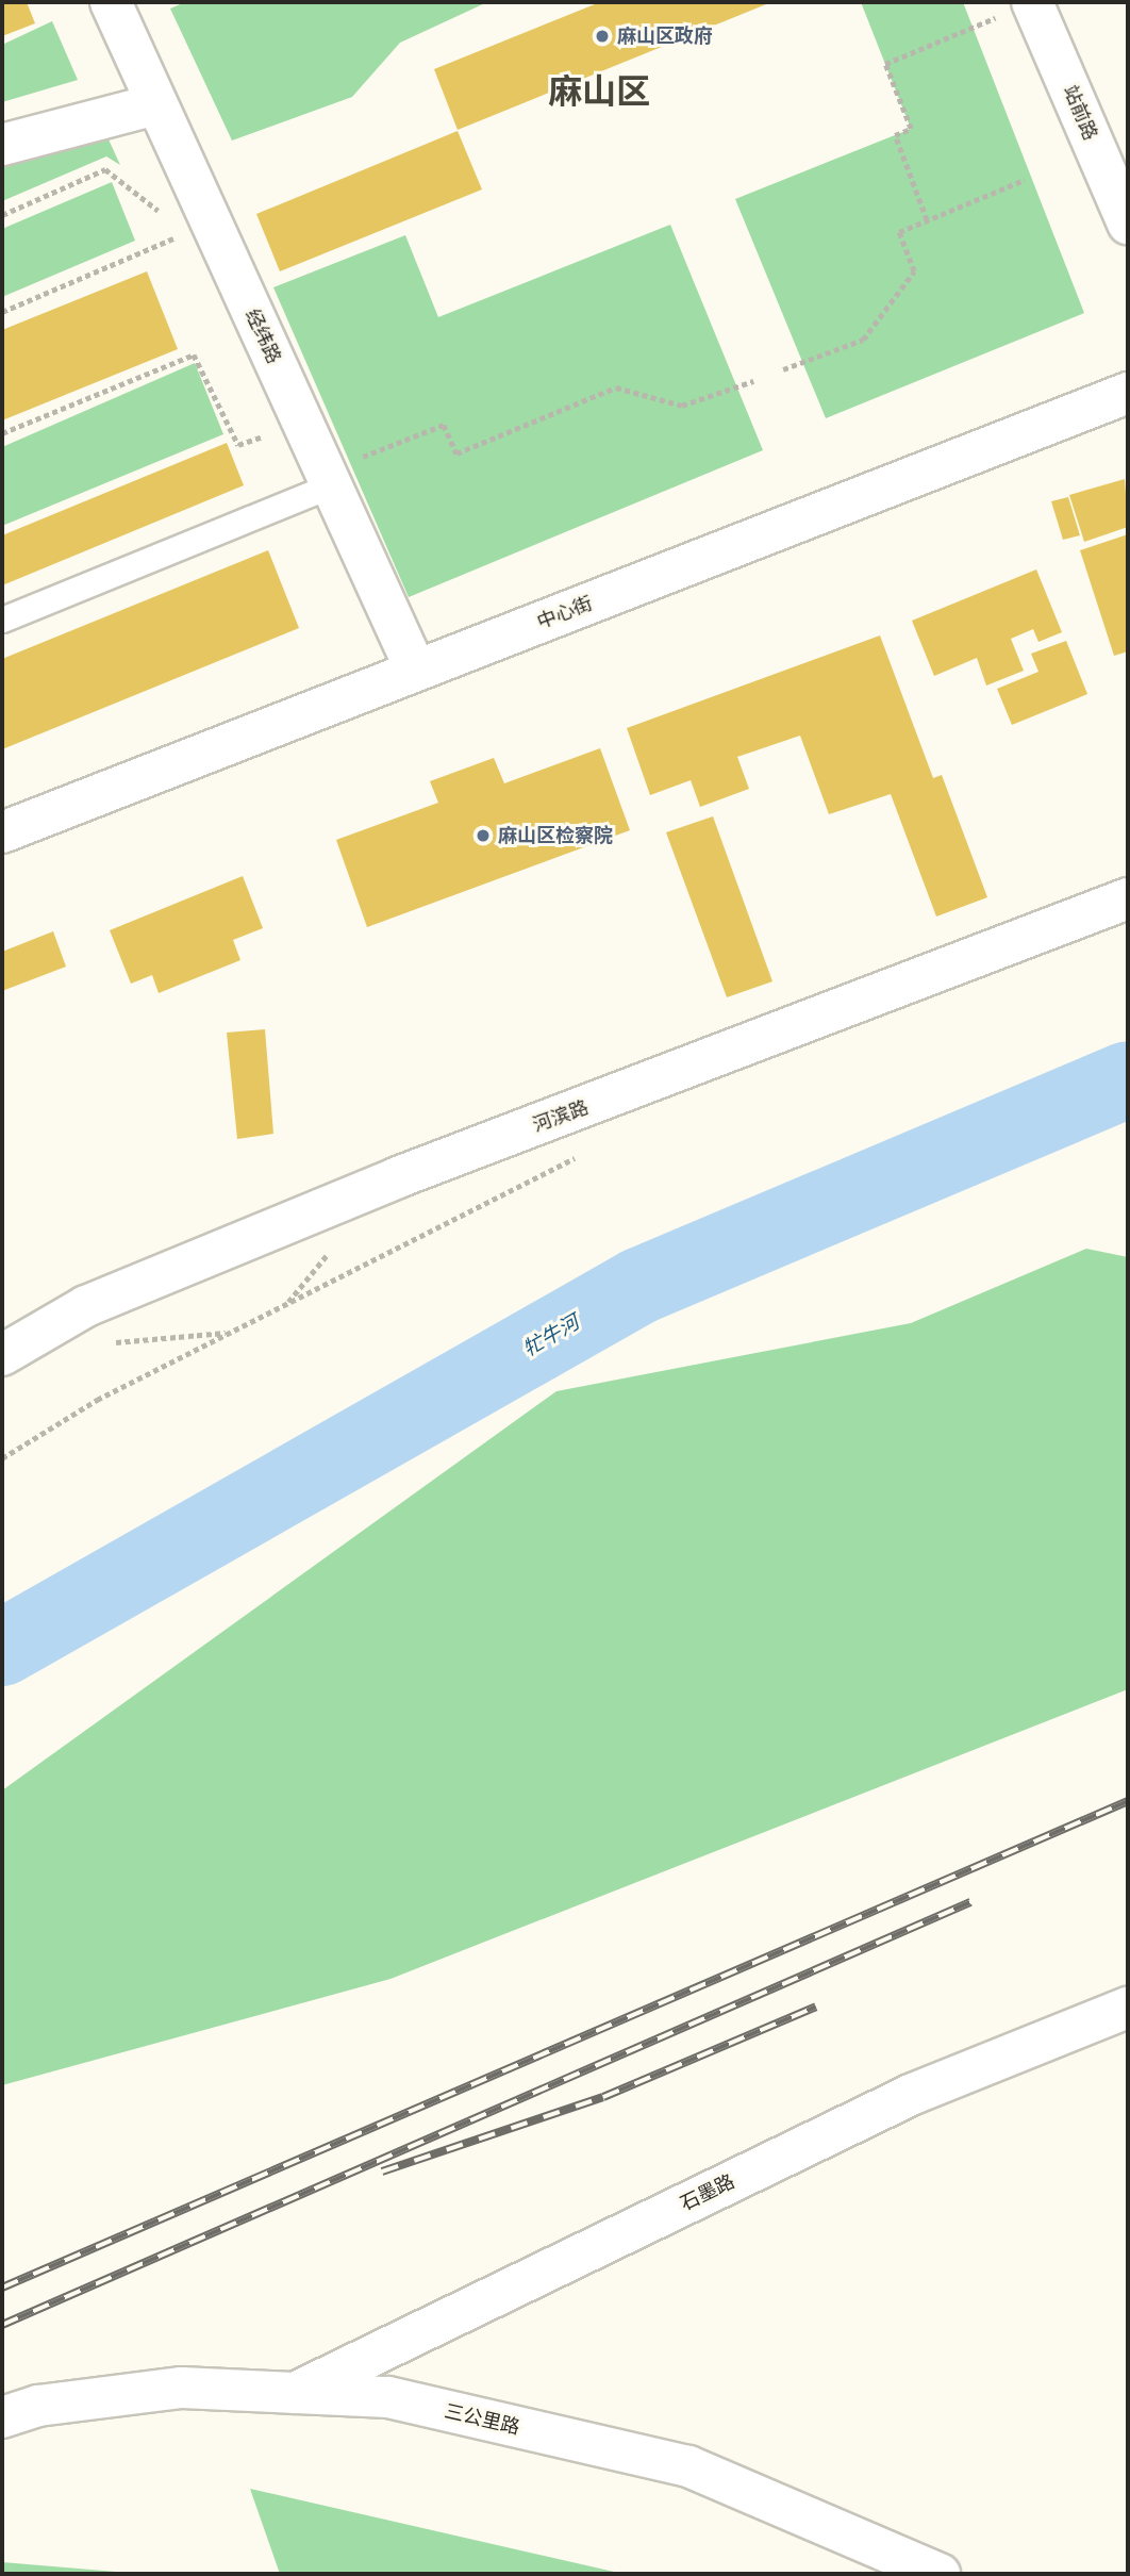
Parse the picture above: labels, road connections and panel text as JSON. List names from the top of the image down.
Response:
{
  "streets": {
    "street": [
      "站前路",
      "经纬路",
      "中心街",
      "河滨路",
      "石墨路",
      "三公里路"
    ]
  },
  "crossings": [
    ["经纬路", "中心街"],
    ["石墨路", "三公里路"]
  ],
  "districts": ["麻山区"],
  "water": ["牤牛河"],
  "places": ["麻山区政府", "麻山区检察院"]
}
